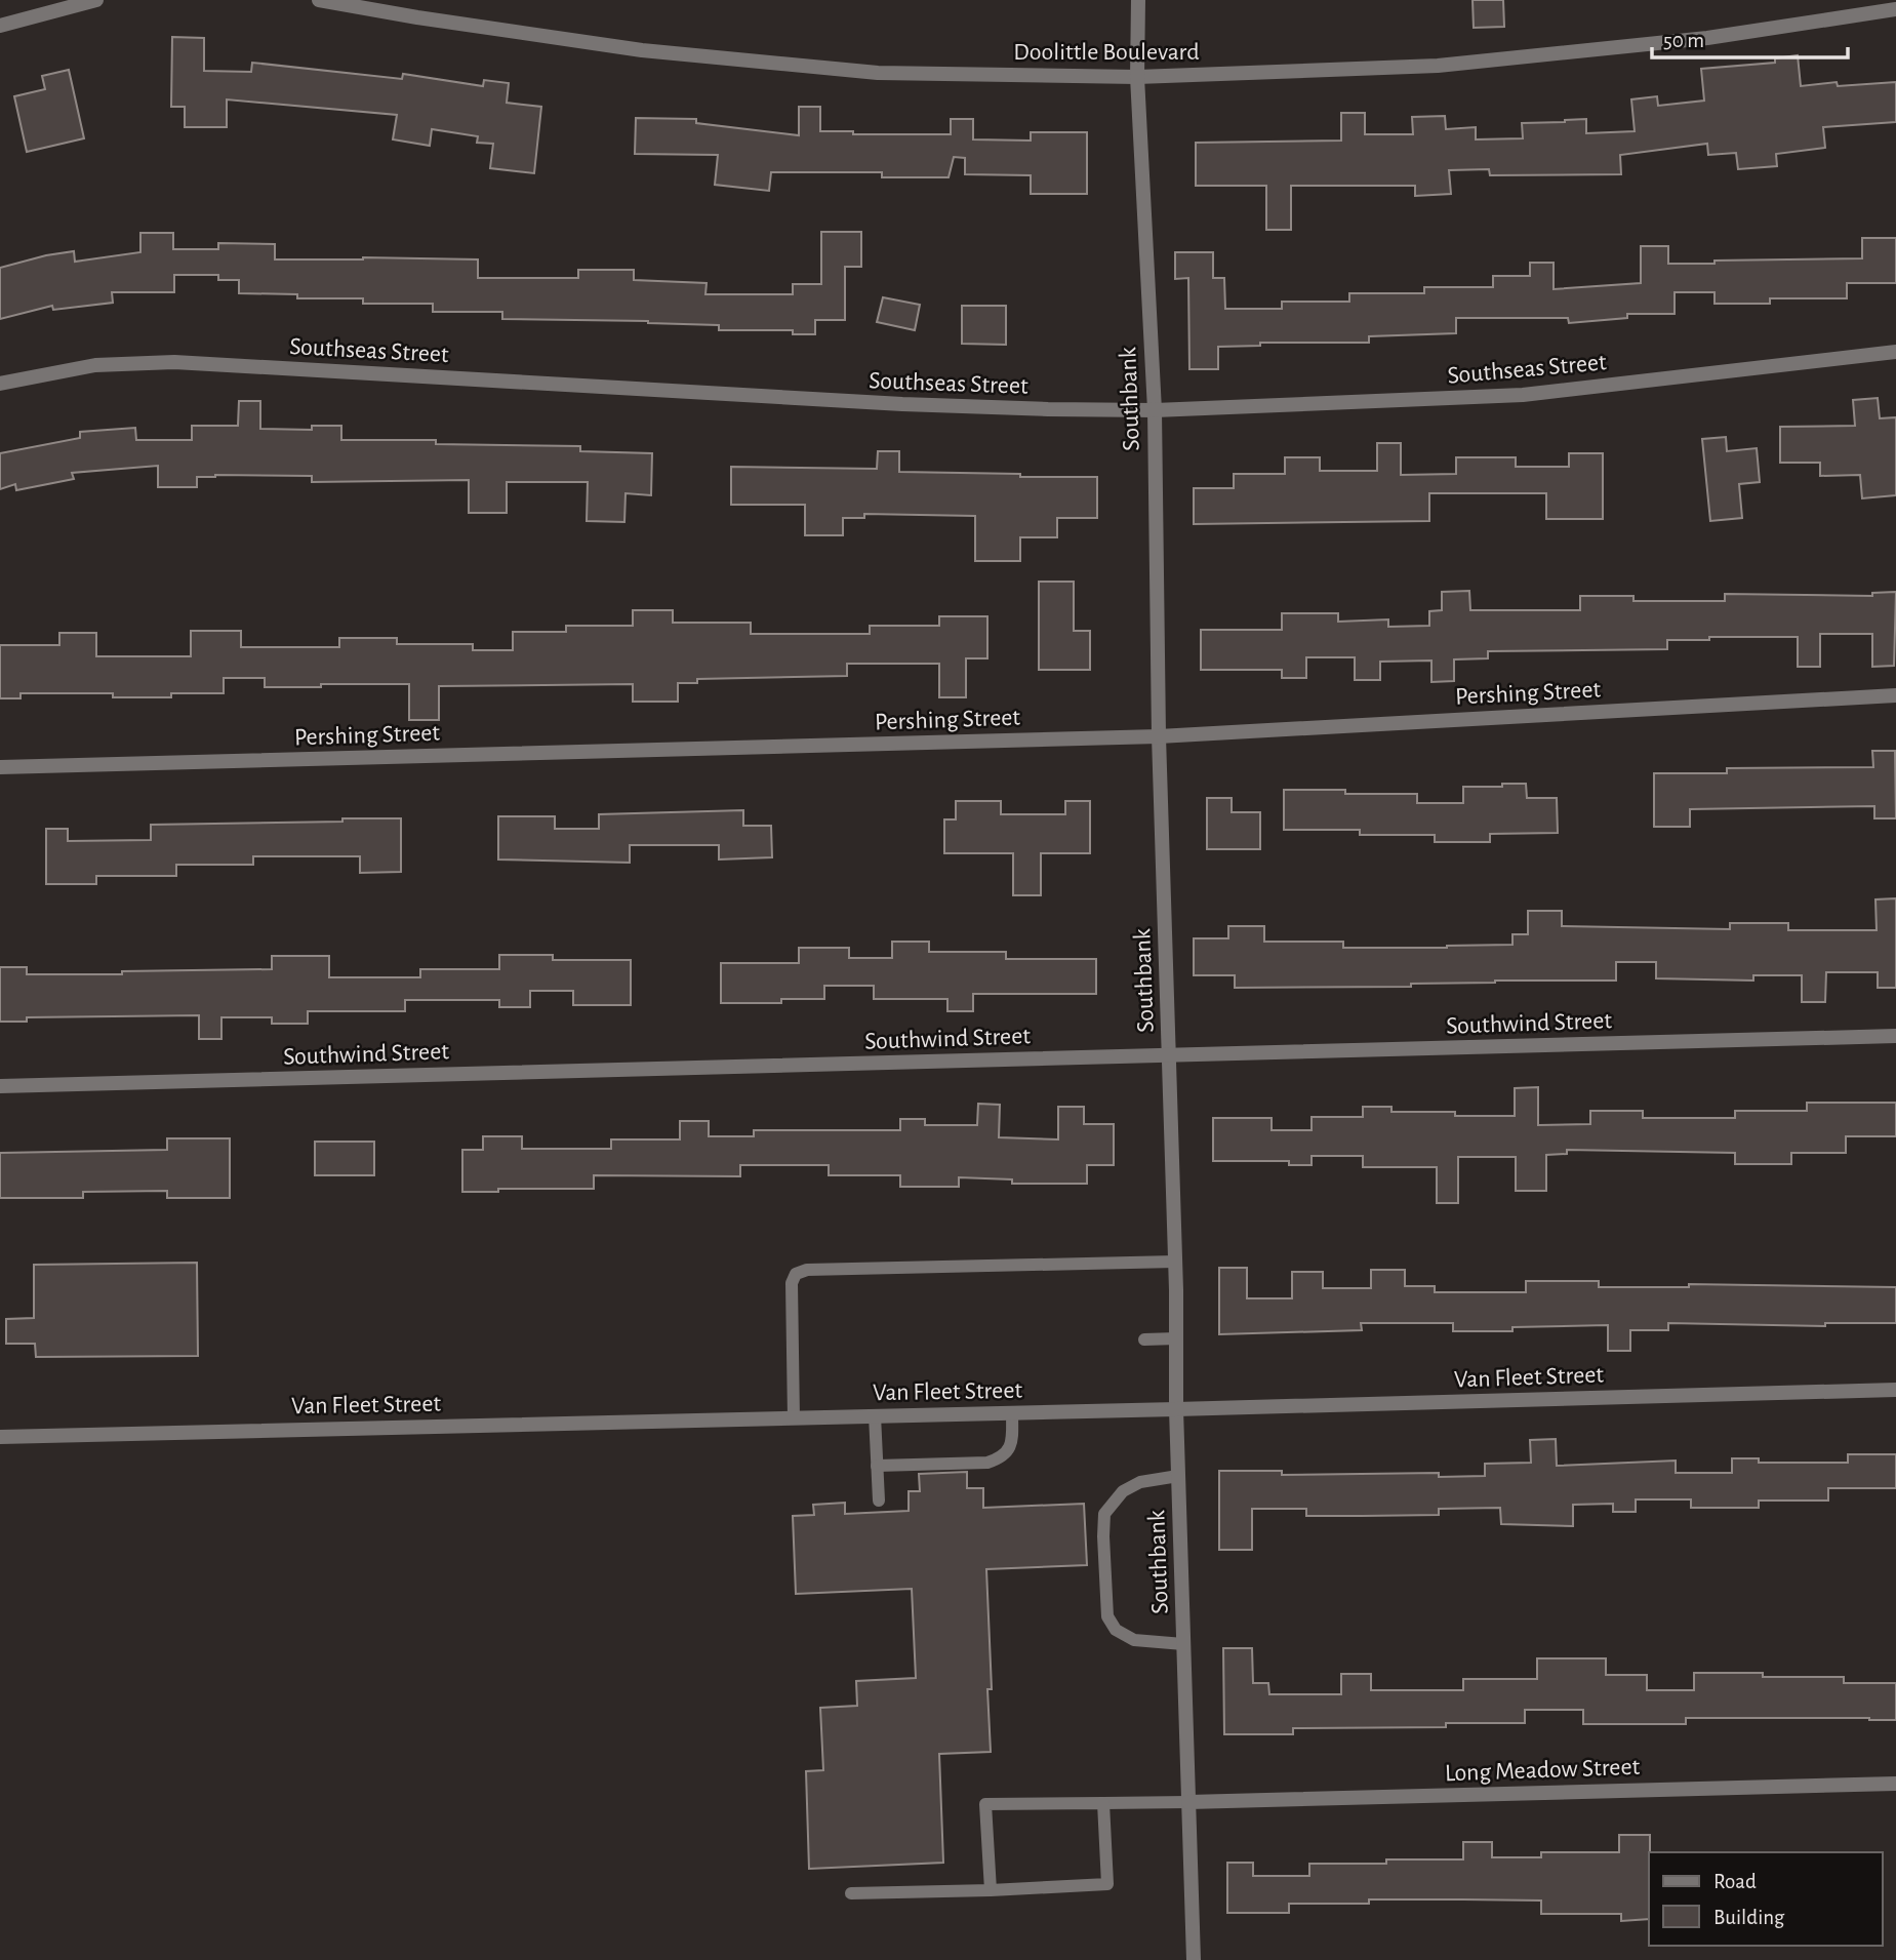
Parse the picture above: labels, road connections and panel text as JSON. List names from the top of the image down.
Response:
{
  "streets": {
    "street": [
      "Doolittle Boulevard",
      "Southseas Street",
      "Southbank",
      "Pershing Street",
      "Southwind Street",
      "Van Fleet Street",
      "Long Meadow Street"
    ]
  },
  "crossings": [
    ["Doolittle Boulevard", "Southbank"],
    ["Southseas Street", "Southbank"],
    ["Southbank", "Pershing Street"],
    ["Southbank", "Southwind Street"],
    ["Southbank", "Van Fleet Street"],
    ["Southbank", "Long Meadow Street"]
  ],
  "legend": ["Road", "Building"],
  "scale_bar": "50 m"
}
